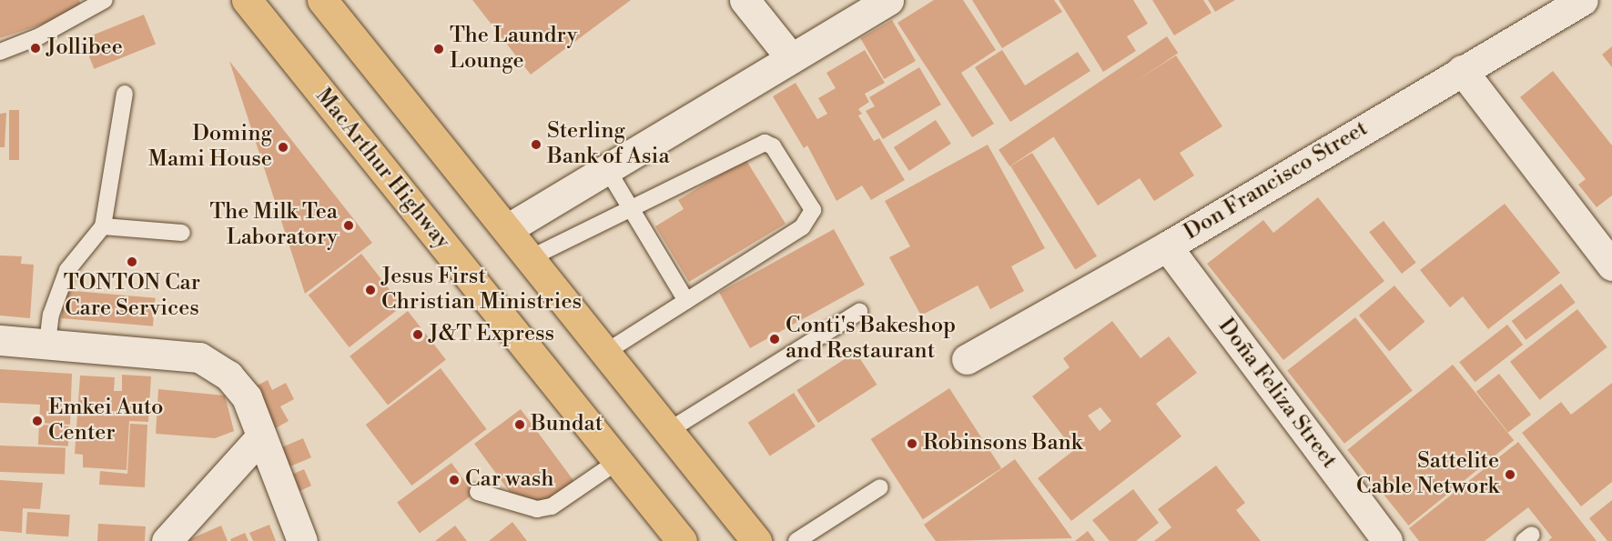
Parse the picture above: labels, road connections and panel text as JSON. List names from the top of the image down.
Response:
{
  "streets": {
    "highway": ["MacArthur Highway"],
    "street": ["Don Francisco Street", "Doña Feliza Street"]
  },
  "crossings": [
    ["Don Francisco Street", "Doña Feliza Street"]
  ],
  "places": [
    "Jollibee",
    "The Laundry Lounge",
    "Sterling Bank of Asia",
    "Doming Mami House",
    "The Milk Tea Laboratory",
    "TONTON Car Care Services",
    "Jesus First Christian Ministries",
    "J&T Express",
    "Conti's Bakeshop and Restaurant",
    "Emkei Auto Center",
    "Bundat",
    "Robinsons Bank",
    "Sattelite Cable Network",
    "Car wash"
  ]
}
